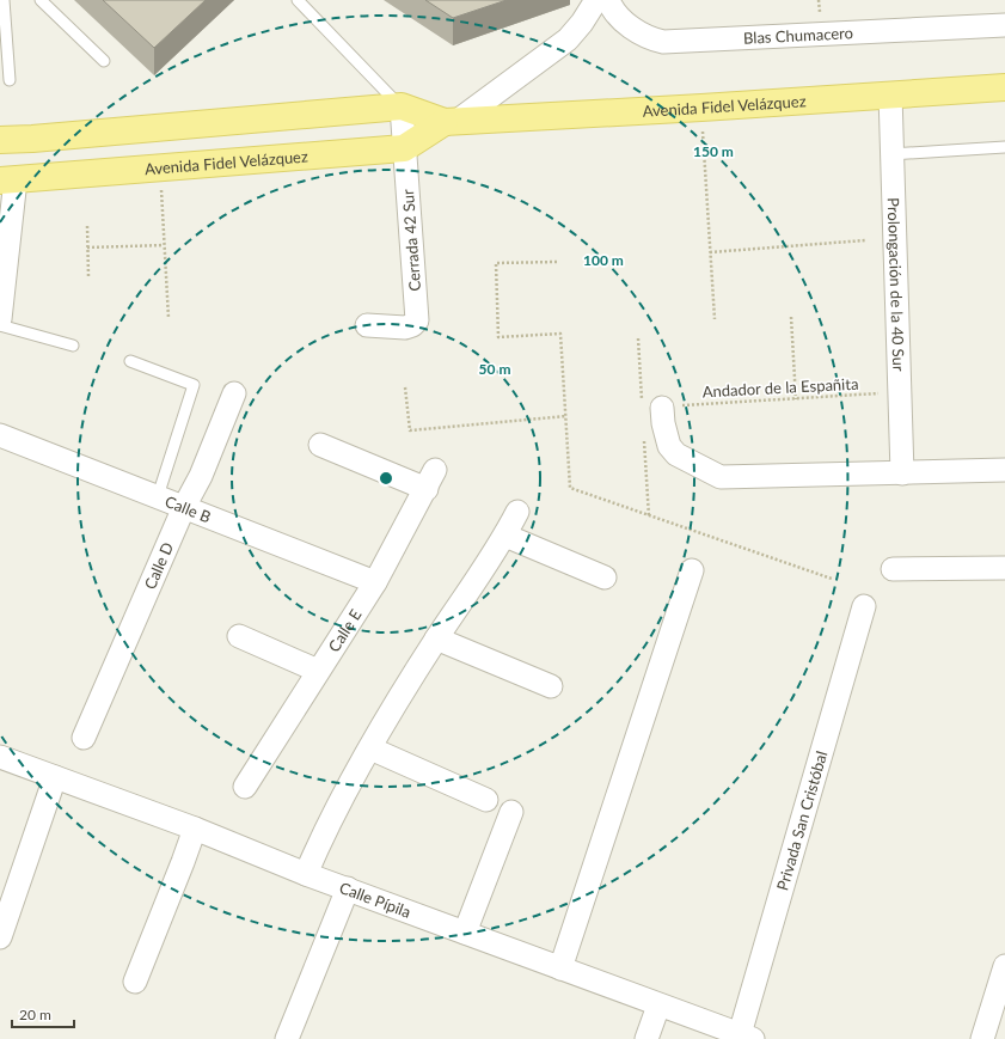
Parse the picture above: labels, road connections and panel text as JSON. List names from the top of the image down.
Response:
{
  "streets": {
    "main road": ["Avenida Fidel Velázquez"],
    "street": [
      "Blas Chumacero",
      "Cerrada 42 Sur",
      "Prolongación de la 40 Sur",
      "Calle B",
      "Calle D",
      "Calle E",
      "Privada San Cristóbal",
      "Calle Pípila"
    ],
    "path": ["Andador de la Españita"]
  },
  "crossings": [
    ["Avenida Fidel Velázquez", "Cerrada 42 Sur"],
    ["Avenida Fidel Velázquez", "Prolongación de la 40 Sur"],
    ["Prolongación de la 40 Sur", "Andador de la Españita"],
    ["Calle B", "Calle D"],
    ["Calle B", "Calle E"],
    ["Privada San Cristóbal", "Calle Pípila"]
  ],
  "scale_bar": "20 m",
  "rings": ["150 m", "100 m", "50 m"]
}
